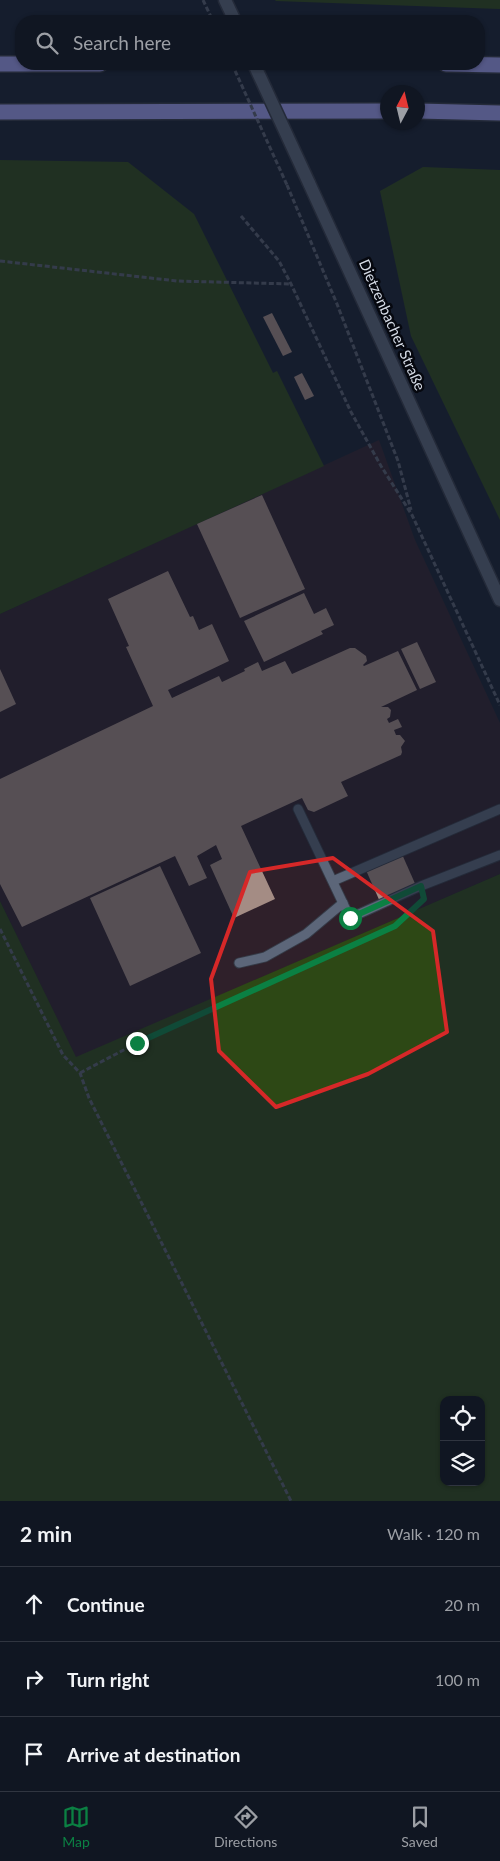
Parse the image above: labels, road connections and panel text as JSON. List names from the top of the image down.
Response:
{
  "streets": {
    "main road": ["Dietzenbacher Straße"]
  },
  "north": "top",
  "page": {
    "search": "Search here",
    "heading": ["2 min", "Walk · 120 m"],
    "list": [
      ["Continue", "20 m"],
      ["Turn right", "100 m"],
      "Arrive at destination"
    ],
    "nav": ["Map", "Directions", "Saved"]
  }
}
